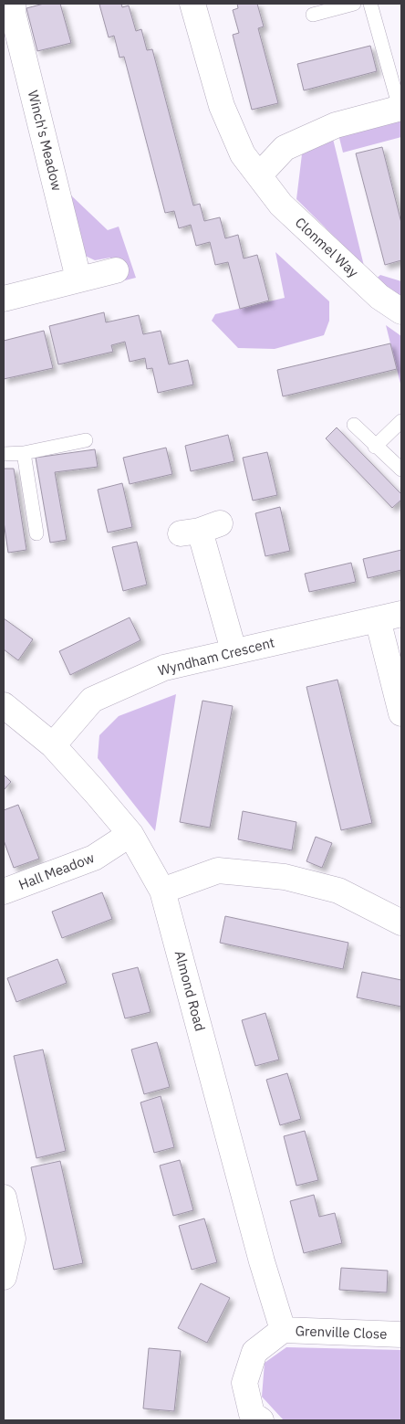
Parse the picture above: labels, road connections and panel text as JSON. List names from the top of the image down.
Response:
{
  "streets": {
    "street": [
      "Winch's Meadow",
      "Clonmel Way",
      "Wyndham Crescent",
      "Hall Meadow",
      "Almond Road",
      "Grenville Close"
    ]
  },
  "crossings": [
    ["Wyndham Crescent", "Almond Road"],
    ["Hall Meadow", "Almond Road"],
    ["Almond Road", "Grenville Close"]
  ]
}
